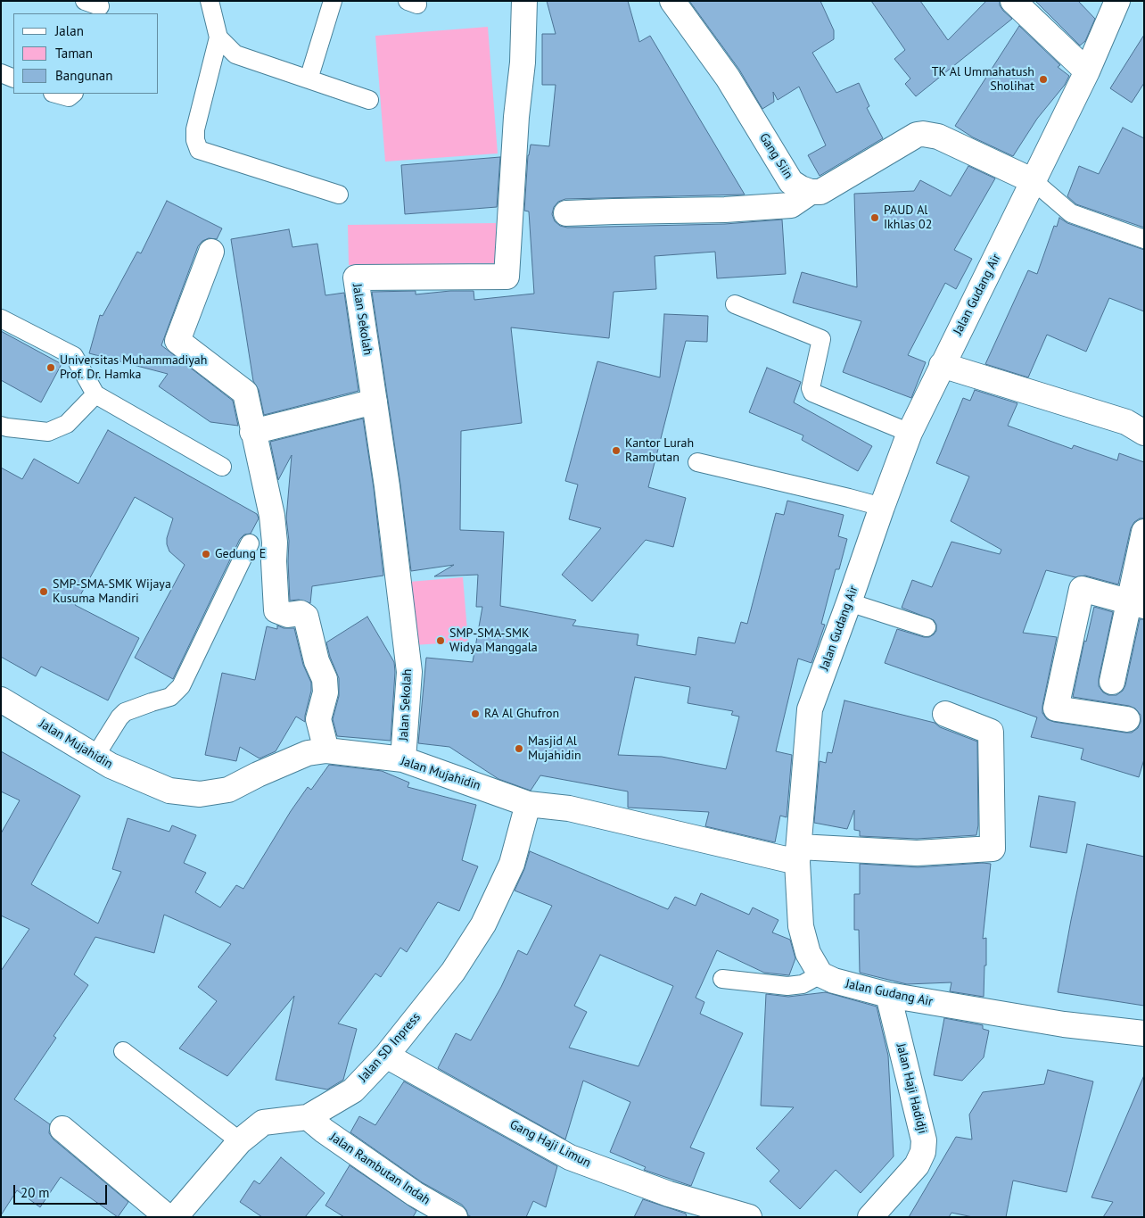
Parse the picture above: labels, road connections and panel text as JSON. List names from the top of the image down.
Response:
{
  "streets": {
    "street": [
      "Gang Siin",
      "Jalan Gudang Air",
      "Jalan Sekolah",
      "Jalan Mujahidin",
      "Jalan SD Inpress",
      "Jalan Haji Hadidji",
      "Gang Haji Limun",
      "Jalan Rambutan Indah"
    ]
  },
  "crossings": [
    ["Jalan Gudang Air", "Jalan Mujahidin"],
    ["Jalan Gudang Air", "Jalan Haji Hadidji"],
    ["Jalan Sekolah", "Jalan Mujahidin"],
    ["Jalan Mujahidin", "Jalan SD Inpress"],
    ["Jalan SD Inpress", "Gang Haji Limun"],
    ["Jalan SD Inpress", "Jalan Rambutan Indah"]
  ],
  "places": [
    "TK Al Ummahatush Sholihat",
    "PAUD Al Ikhlas 02",
    "Universitas Muhammadiyah Prof. Dr. Hamka",
    "Kantor Lurah Rambutan",
    "Gedung E",
    "SMP-SMA-SMK Wijaya Kusuma Mandiri",
    "SMP-SMA-SMK Widya Manggala",
    "RA Al Ghufron",
    "Masjid Al Mujahidin"
  ],
  "legend": ["Jalan", "Taman", "Bangunan"],
  "scale_bar": "20 m"
}
